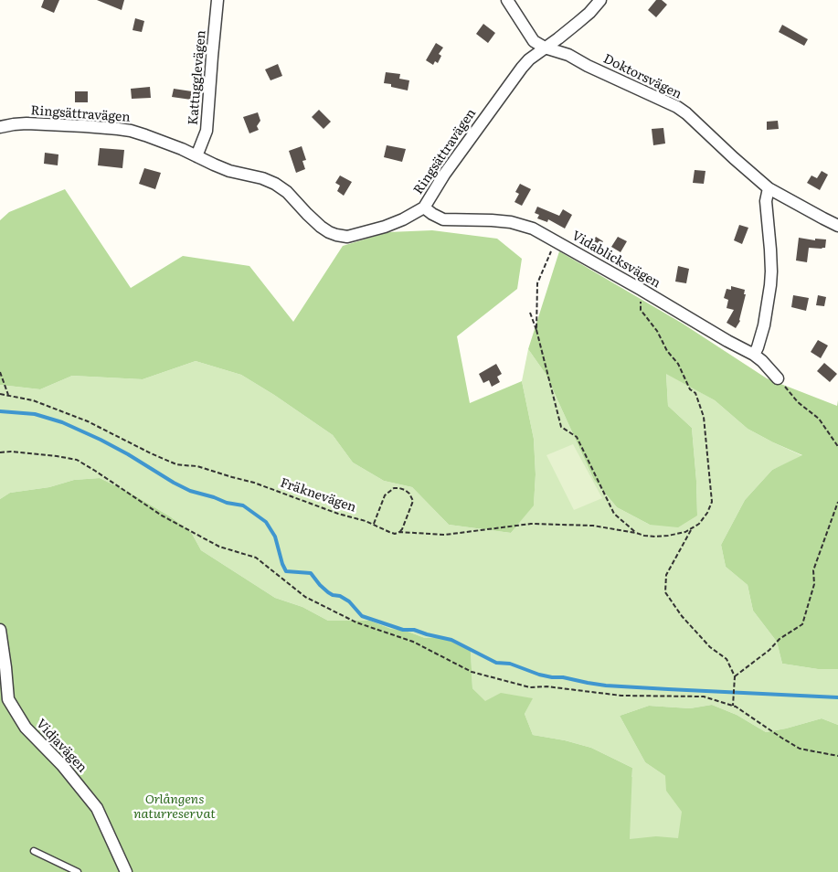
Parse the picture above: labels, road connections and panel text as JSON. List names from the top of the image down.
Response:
{
  "streets": {
    "street": [
      "Doktorsvägen",
      "Kattugglevägen",
      "Ringsättravägen",
      "Vidablicksvägen",
      "Vidjavägen"
    ],
    "path": ["Fräknevägen"]
  },
  "crossings": [
    ["Doktorsvägen", "Ringsättravägen"],
    ["Kattugglevägen", "Ringsättravägen"],
    ["Ringsättravägen", "Vidablicksvägen"]
  ],
  "parks": ["Orlångens naturreservat"]
}
